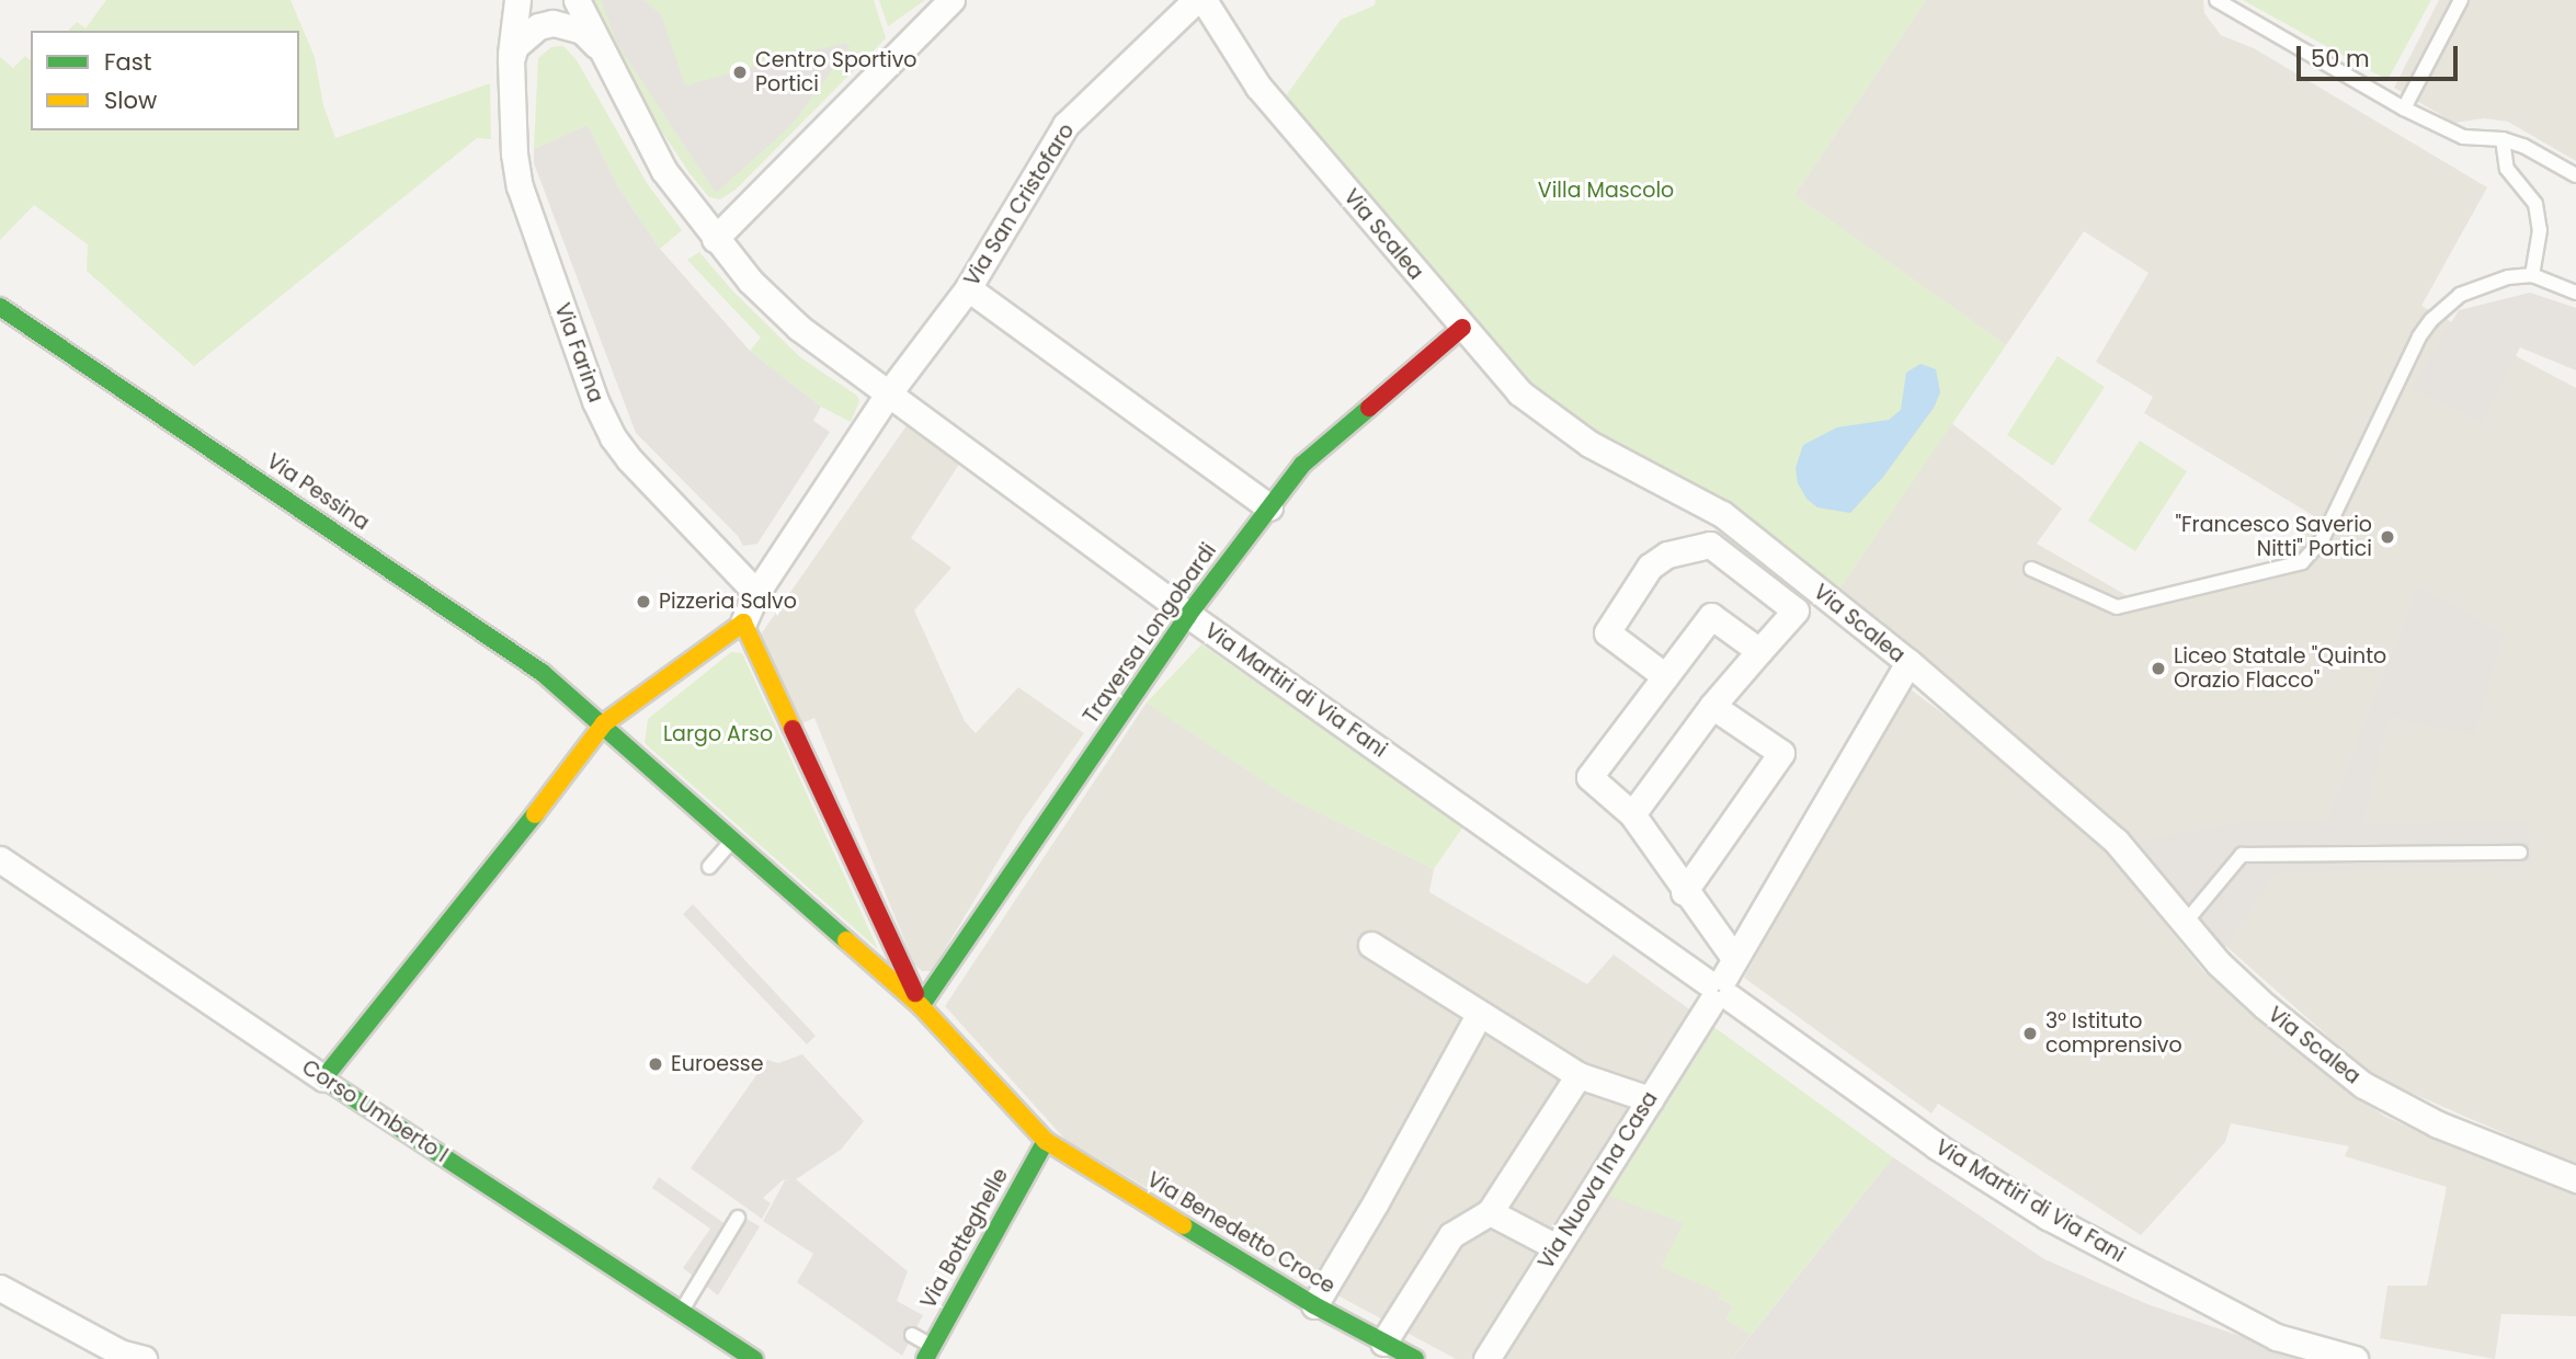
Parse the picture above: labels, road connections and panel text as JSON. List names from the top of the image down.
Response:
{
  "streets": {
    "main road": [
      "Via Pessina",
      "Traversa Longobardi",
      "Corso Umberto I",
      "Via Benedetto Croce",
      "Via Botteghelle"
    ],
    "street": [
      "Via San Cristofaro",
      "Via Scalea",
      "Via Farina",
      "Via Martiri di Via Fani",
      "Via Nuova Ina Casa"
    ]
  },
  "crossings": [
    ["Via San Cristofaro", "Via Farina"],
    ["Via San Cristofaro", "Via Martiri di Via Fani"],
    ["Via Scalea", "Traversa Longobardi"],
    ["Via Scalea", "Via Nuova Ina Casa"],
    ["Traversa Longobardi", "Via Martiri di Via Fani"],
    ["Traversa Longobardi", "Via Benedetto Croce"],
    ["Via Martiri di Via Fani", "Via Nuova Ina Casa"],
    ["Via Benedetto Croce", "Via Botteghelle"]
  ],
  "parks": ["Villa Mascolo", "Largo Arso"],
  "places": [
    "Centro Sportivo Portici",
    "\"Francesco Saverio Nitti\" Portici",
    "Pizzeria Salvo",
    "Liceo Statale \"Quinto Orazio Flacco\"",
    "3° Istituto comprensivo",
    "Euroesse"
  ],
  "legend": ["Fast", "Slow"],
  "scale_bar": "50 m"
}
